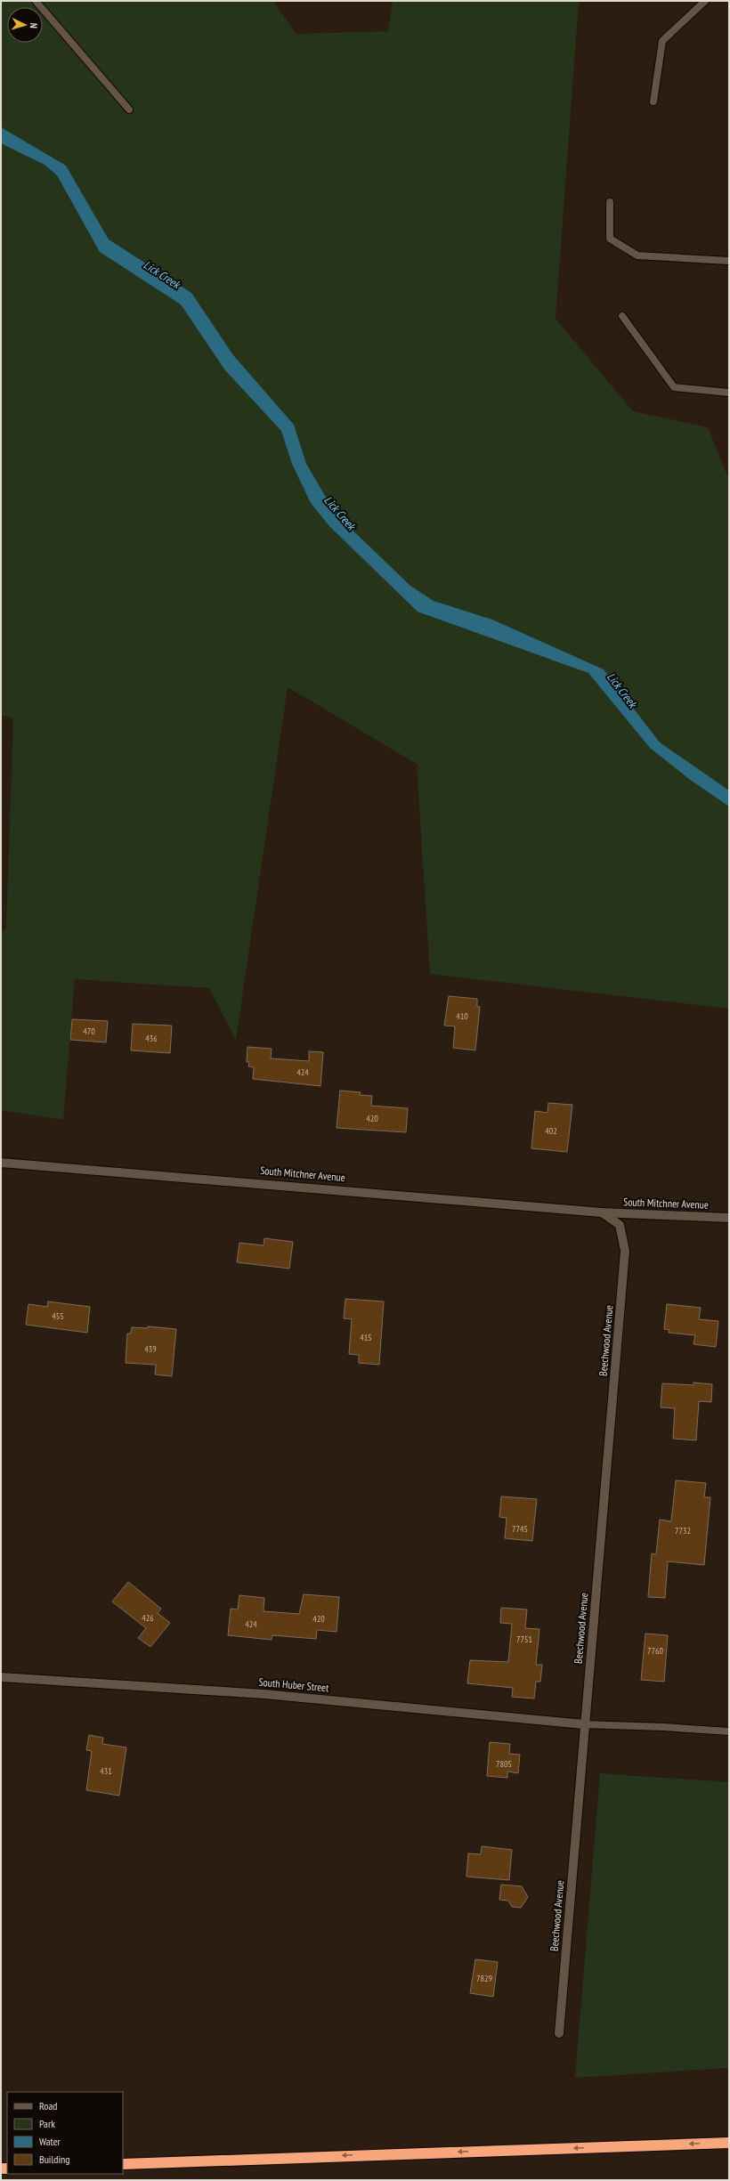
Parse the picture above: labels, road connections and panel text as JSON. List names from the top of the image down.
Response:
{
  "streets": {
    "street": ["South Mitchner Avenue", "Beechwood Avenue", "South Huber Street"]
  },
  "crossings": [
    ["South Mitchner Avenue", "Beechwood Avenue"],
    ["Beechwood Avenue", "South Huber Street"]
  ],
  "water": ["Lick Creek"],
  "house_numbers": [
    "410",
    "470",
    "436",
    "424",
    "420",
    "402",
    "455",
    "415",
    "439",
    "7745",
    "7732",
    "426",
    "420",
    "424",
    "7751",
    "7760",
    "7805",
    "431",
    "7829"
  ],
  "legend": [
    "Road",
    "Park",
    "Water",
    "Building"
  ],
  "north": "right"
}
